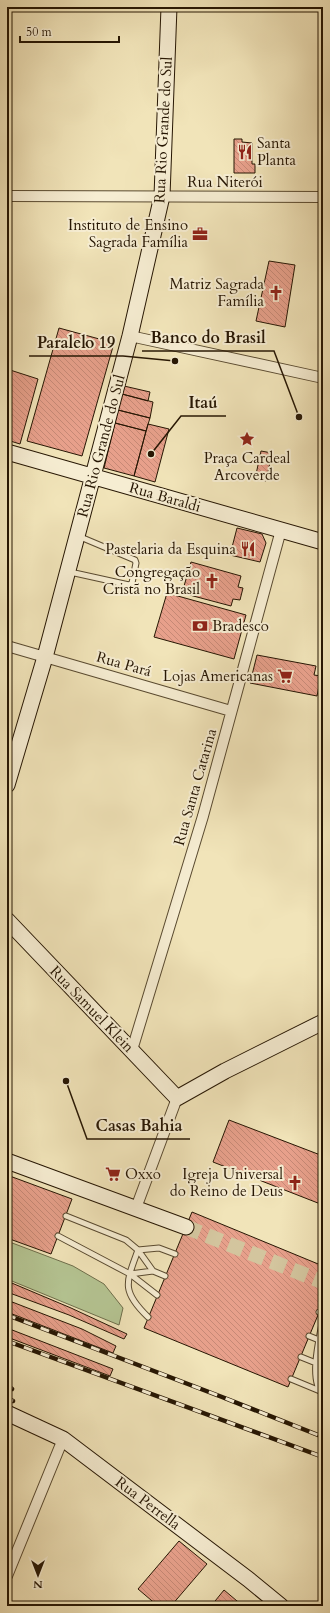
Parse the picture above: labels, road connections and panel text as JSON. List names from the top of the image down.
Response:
{
  "streets": {
    "street": [
      "Rua Rio Grande do Sul",
      "Rua Niterói",
      "Rua Baraldi",
      "Rua Pará",
      "Rua Santa Catarina",
      "Rua Samuel Klein",
      "Rua Perrella"
    ]
  },
  "crossings": [
    ["Rua Rio Grande do Sul", "Rua Niterói"],
    ["Rua Rio Grande do Sul", "Rua Baraldi"],
    ["Rua Rio Grande do Sul", "Rua Pará"],
    ["Rua Baraldi", "Rua Santa Catarina"],
    ["Rua Pará", "Rua Santa Catarina"],
    ["Rua Santa Catarina", "Rua Samuel Klein"]
  ],
  "places": {
    "restaurant": ["Santa Planta", "Pastelaria da Esquina"],
    "office": ["Instituto de Ensino Sagrada Família"],
    "church": ["Matriz Sagrada Família", "Congregação Cristã no Brasil", "Igreja Universal do Reino de Deus"],
    "other": [
      "Paralelo 19",
      "Banco do Brasil",
      "Itaú",
      "Casas Bahia"
    ],
    "place": ["Praça Cardeal Arcoverde"],
    "bank": ["Bradesco"],
    "supermarket": ["Lojas Americanas", "Oxxo"]
  },
  "scale_bar": "50 m",
  "north": "bottom"
}
